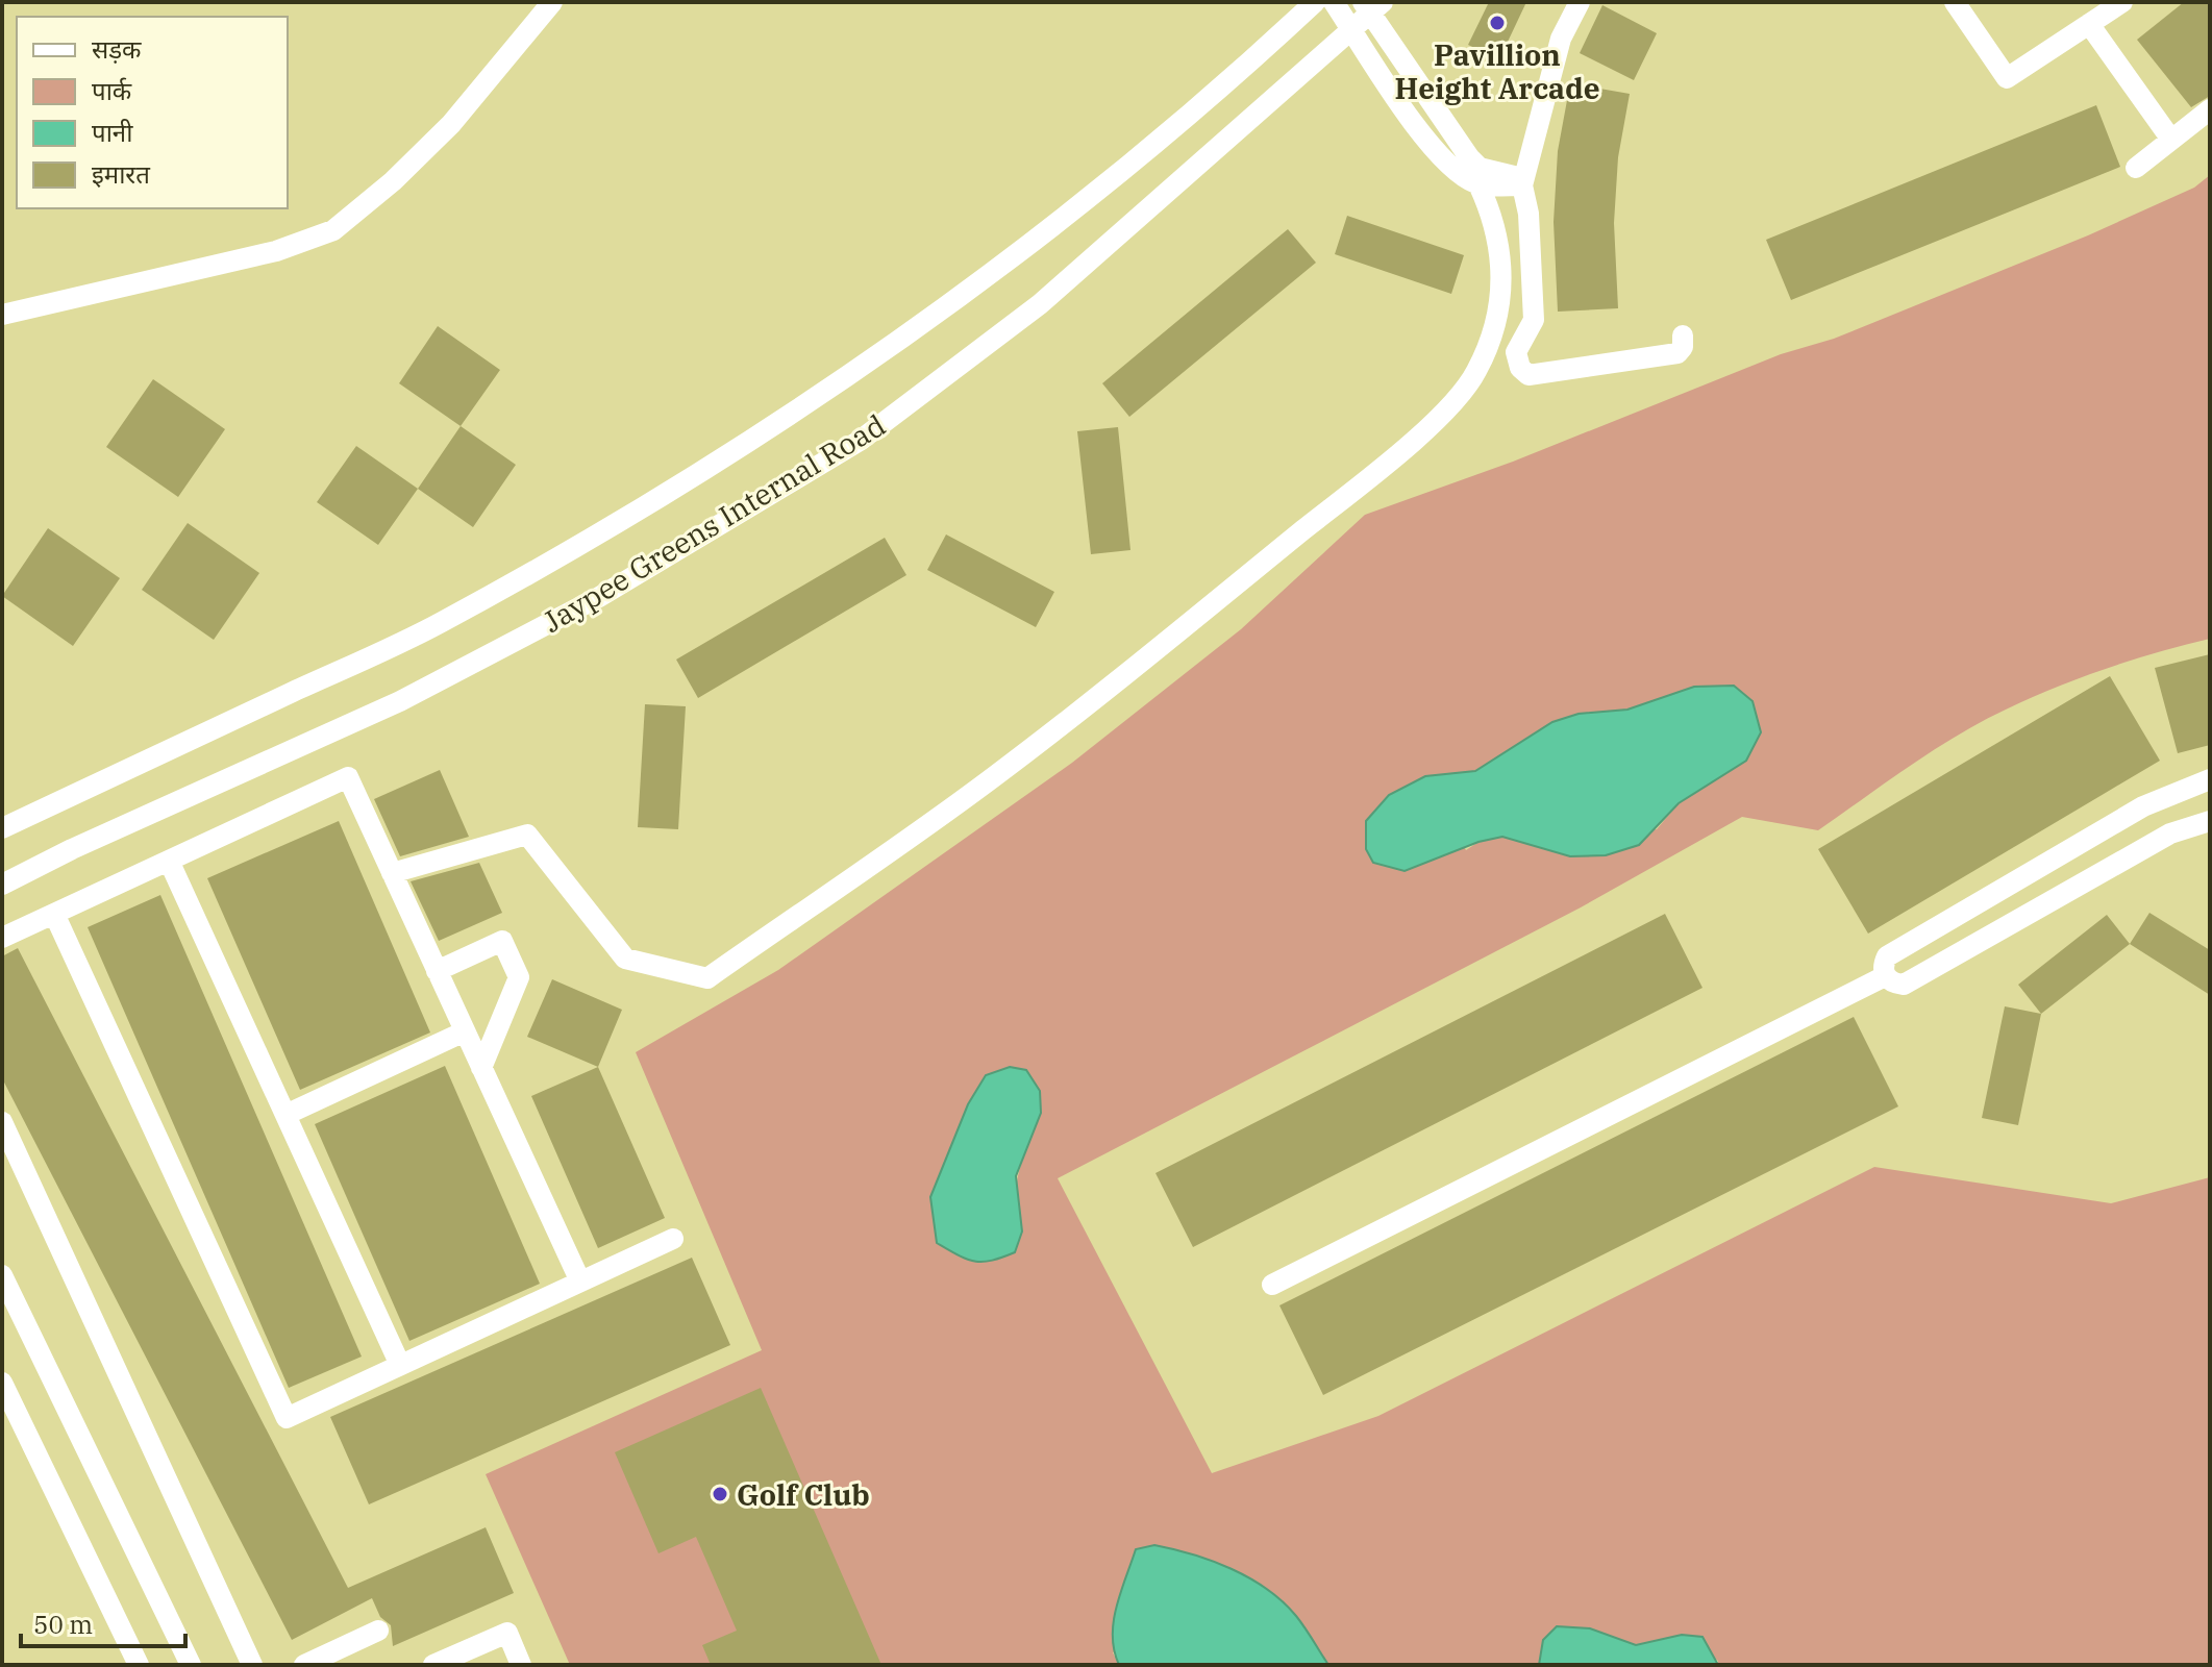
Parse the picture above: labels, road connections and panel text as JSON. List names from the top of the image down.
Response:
{
  "streets": {
    "street": ["Jaypee Greens Internal Road"]
  },
  "places": ["Pavillion Height Arcade", "Golf Club"],
  "legend": [
    "सड़क",
    "पार्क",
    "पानी",
    "इमारत"
  ],
  "scale_bar": "50 m"
}
